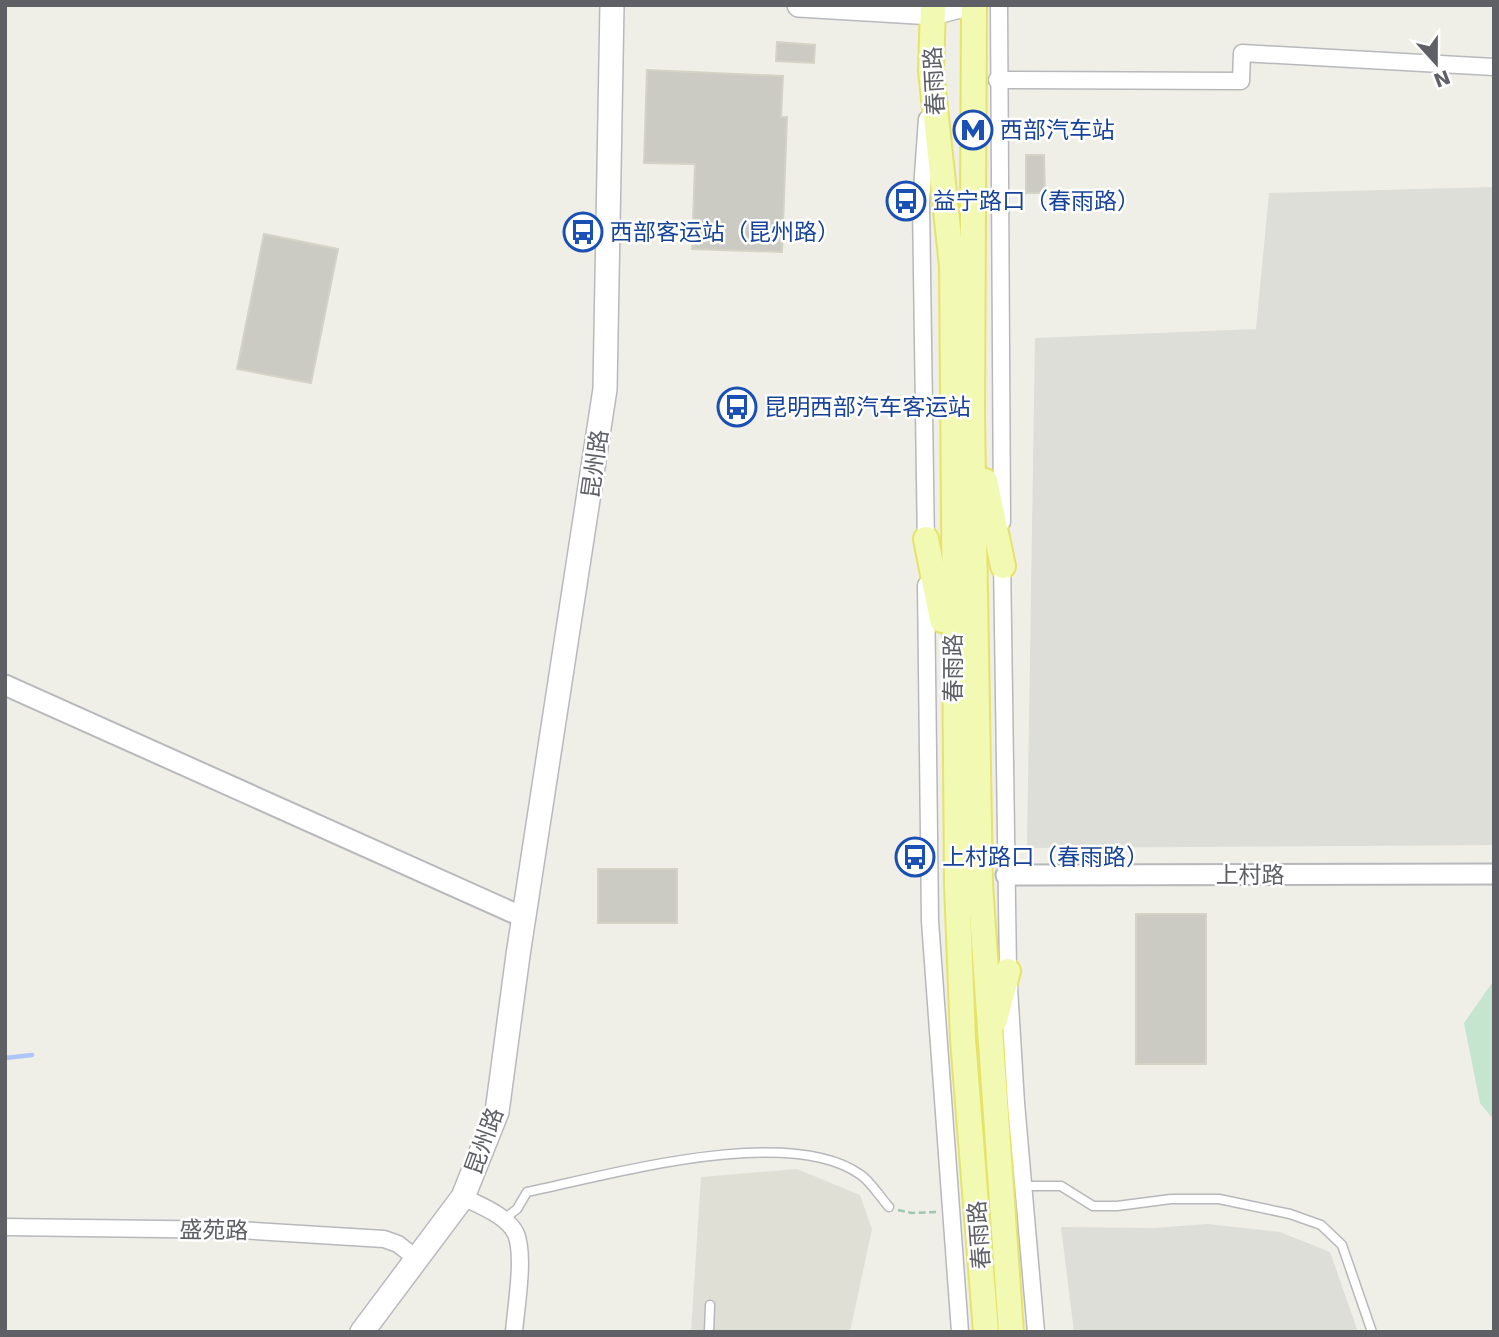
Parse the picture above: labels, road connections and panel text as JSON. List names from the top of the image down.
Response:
{
  "streets": {
    "main road": ["春雨路", "昆州路"],
    "street": ["上村路", "盛苑路"]
  },
  "crossings": [
    ["昆州路", "盛苑路"]
  ],
  "places": {
    "metro station": ["西部汽车站"],
    "bus stop": [
      "益宁路口（春雨路）",
      "西部客运站（昆州路）",
      "昆明西部汽车客运站",
      "上村路口（春雨路）"
    ]
  },
  "north": "bottom"
}
